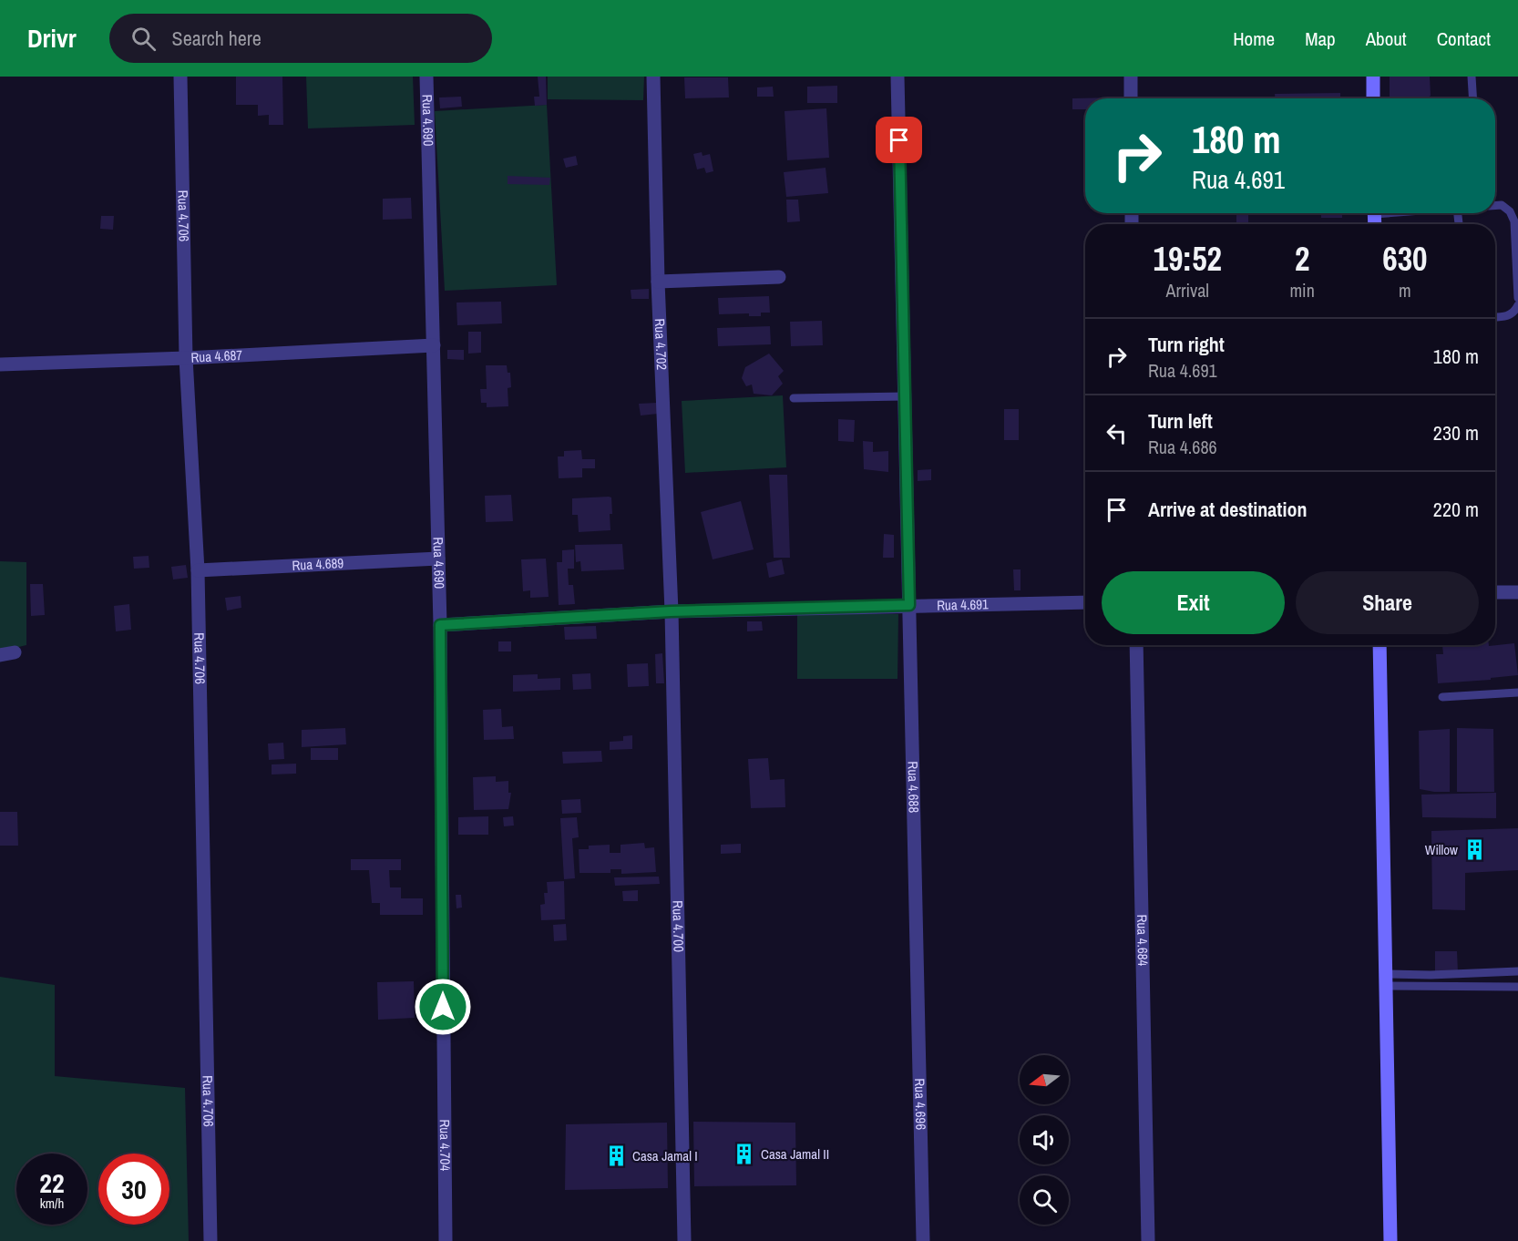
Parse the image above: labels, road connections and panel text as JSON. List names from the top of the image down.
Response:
{
  "streets": {
    "street": [
      "Rua 4.690",
      "Rua 4.706",
      "Rua 4.702",
      "Rua 4.687",
      "Rua 4.689",
      "Rua 4.691",
      "Rua 4.688",
      "Rua 4.700",
      "Rua 4.684",
      "Rua 4.696",
      "Rua 4.704"
    ]
  },
  "crossings": [
    ["Rua 4.690", "Rua 4.687"],
    ["Rua 4.690", "Rua 4.689"],
    ["Rua 4.690", "Rua 4.691"],
    ["Rua 4.690", "Rua 4.704"],
    ["Rua 4.706", "Rua 4.687"],
    ["Rua 4.706", "Rua 4.689"],
    ["Rua 4.702", "Rua 4.691"],
    ["Rua 4.702", "Rua 4.700"],
    ["Rua 4.691", "Rua 4.688"],
    ["Rua 4.691", "Rua 4.700"],
    ["Rua 4.688", "Rua 4.696"]
  ],
  "places": {
    "building": ["Willow", "Casa Jamal II", "Casa Jamal I"]
  },
  "north": "left",
  "page": {
    "header": "Drivr",
    "search": "Search here",
    "nav": [
      "Home",
      "Map",
      "About",
      "Contact"
    ],
    "turn": ["180 m", "Rua 4.691"],
    "eta": [
      "19:52",
      "Arrival",
      "2",
      "min",
      "630",
      "m"
    ],
    "list": [
      {
        "name": "Turn right",
        "note": "Rua 4.691",
        "value": "180 m"
      },
      {
        "name": "Turn left",
        "note": "Rua 4.686",
        "value": "230 m"
      },
      {
        "name": "Arrive at destination",
        "value": "220 m"
      }
    ],
    "buttons": ["Exit", "Share"],
    "speed": "22 km/h",
    "limit": "30"
  }
}
